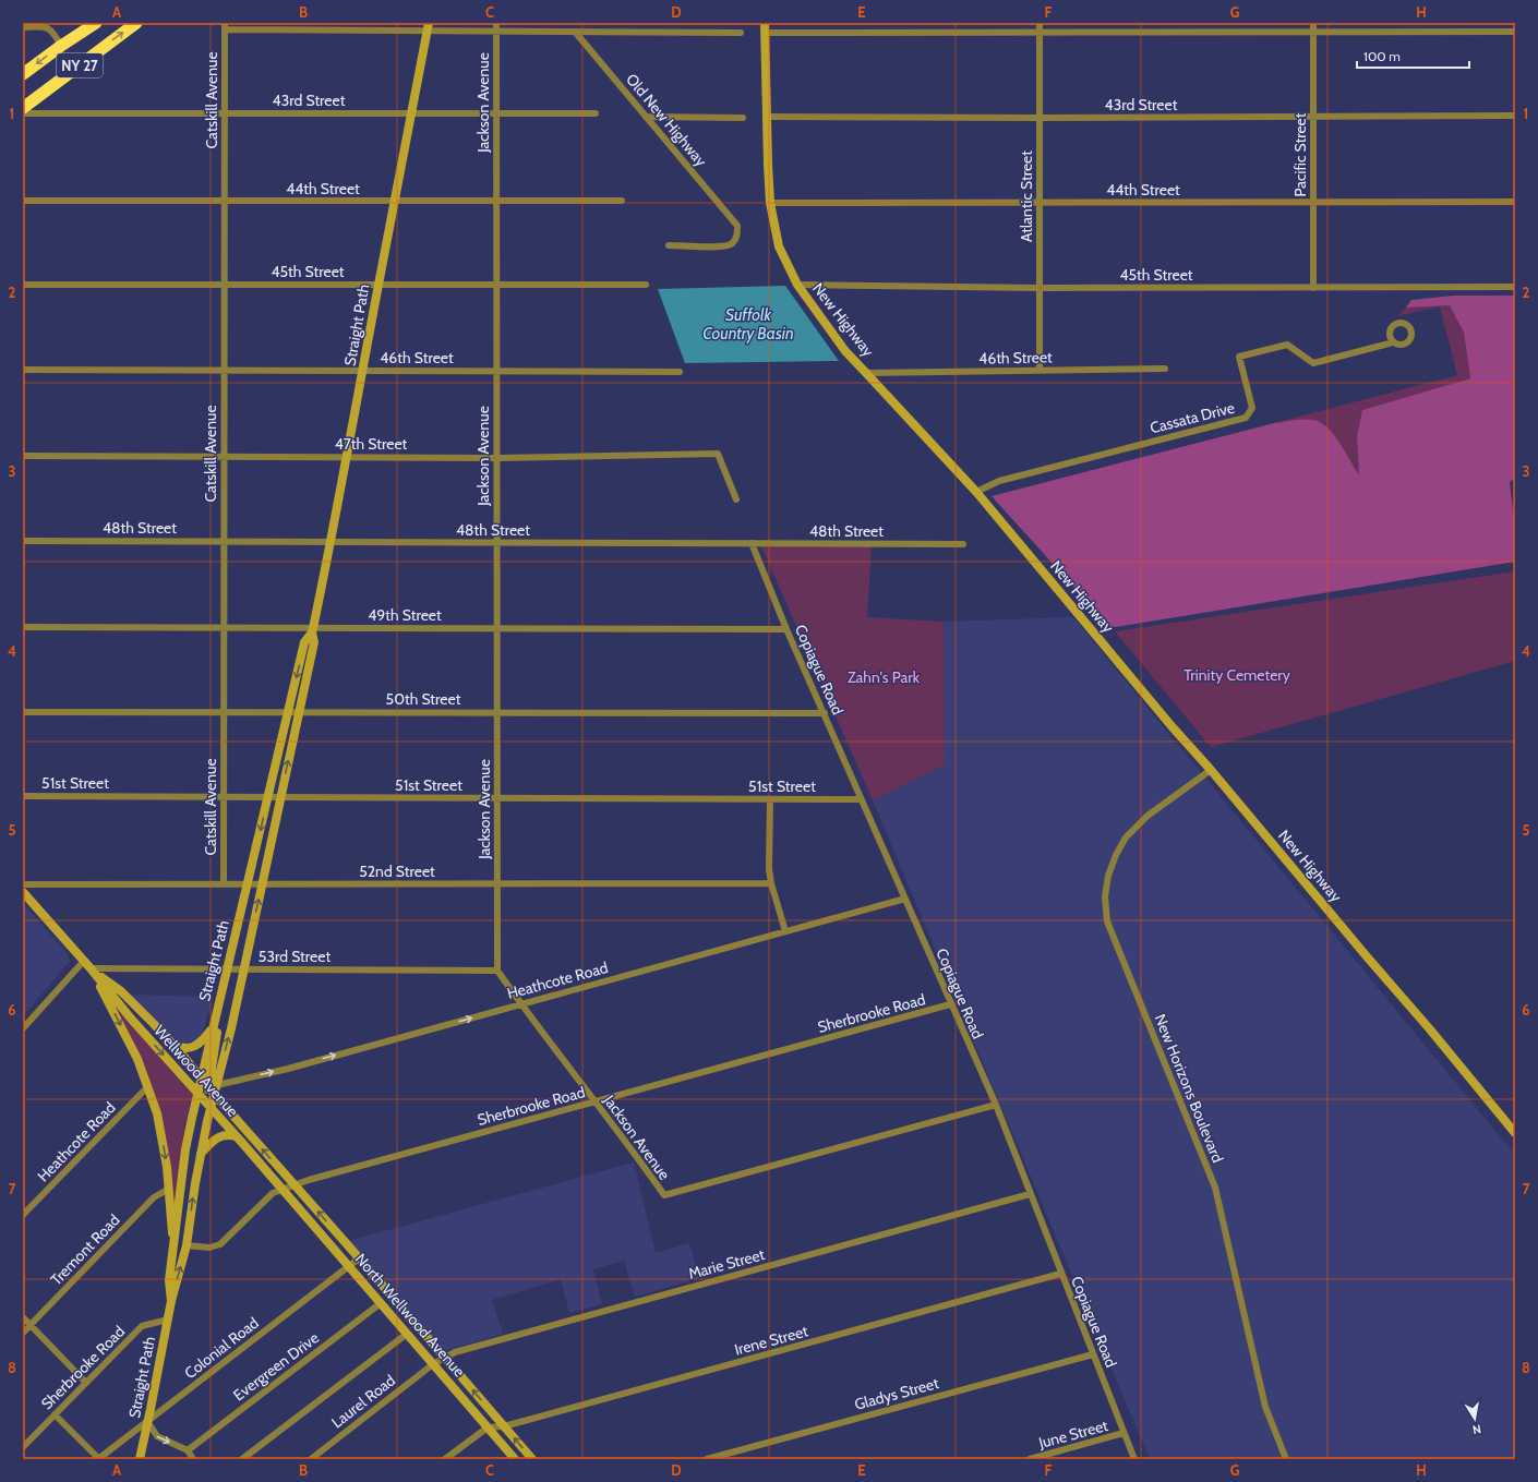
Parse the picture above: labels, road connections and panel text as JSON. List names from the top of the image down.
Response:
{
  "streets": {
    "highway": ["NY 27"],
    "main road": [
      "New Highway",
      "Straight Path",
      "Wellwood Avenue",
      "North Wellwood Avenue"
    ],
    "street": [
      "Catskill Avenue",
      "43rd Street",
      "Jackson Avenue",
      "Old New Highway",
      "Pacific Street",
      "44th Street",
      "Atlantic Street",
      "45th Street",
      "46th Street",
      "Cassata Drive",
      "47th Street",
      "48th Street",
      "49th Street",
      "Copiague Road",
      "50th Street",
      "51st Street",
      "52nd Street",
      "53rd Street",
      "Heathcote Road",
      "Sherbrooke Road",
      "New Horizons Boulevard",
      "Tremont Road",
      "Marie Street",
      "Irene Street",
      "Colonial Road",
      "Evergreen Drive",
      "Gladys Street",
      "Laurel Road",
      "June Street"
    ]
  },
  "crossings": [
    ["Catskill Avenue", "43rd Street"],
    ["Catskill Avenue", "44th Street"],
    ["Catskill Avenue", "45th Street"],
    ["Catskill Avenue", "46th Street"],
    ["Catskill Avenue", "47th Street"],
    ["Catskill Avenue", "48th Street"],
    ["Catskill Avenue", "49th Street"],
    ["Catskill Avenue", "50th Street"],
    ["Catskill Avenue", "51st Street"],
    ["Catskill Avenue", "52nd Street"],
    ["43rd Street", "Jackson Avenue"],
    ["43rd Street", "Pacific Street"],
    ["43rd Street", "Atlantic Street"],
    ["43rd Street", "New Highway"],
    ["43rd Street", "Straight Path"],
    ["Jackson Avenue", "44th Street"],
    ["Jackson Avenue", "45th Street"],
    ["Jackson Avenue", "46th Street"],
    ["Jackson Avenue", "47th Street"],
    ["Jackson Avenue", "48th Street"],
    ["Jackson Avenue", "49th Street"],
    ["Jackson Avenue", "Copiague Road"],
    ["Jackson Avenue", "50th Street"],
    ["Jackson Avenue", "51st Street"],
    ["Jackson Avenue", "52nd Street"],
    ["Jackson Avenue", "53rd Street"],
    ["Jackson Avenue", "Heathcote Road"],
    ["Jackson Avenue", "Sherbrooke Road"],
    ["Pacific Street", "44th Street"],
    ["Pacific Street", "45th Street"],
    ["44th Street", "Atlantic Street"],
    ["44th Street", "New Highway"],
    ["44th Street", "Straight Path"],
    ["Atlantic Street", "45th Street"],
    ["Atlantic Street", "46th Street"],
    ["45th Street", "New Highway"],
    ["45th Street", "Straight Path"],
    ["New Highway", "46th Street"],
    ["New Highway", "Cassata Drive"],
    ["New Highway", "New Horizons Boulevard"],
    ["Straight Path", "46th Street"],
    ["Straight Path", "47th Street"],
    ["Straight Path", "48th Street"],
    ["Straight Path", "49th Street"],
    ["Straight Path", "50th Street"],
    ["Straight Path", "51st Street"],
    ["Straight Path", "52nd Street"],
    ["Straight Path", "53rd Street"],
    ["Straight Path", "Heathcote Road"],
    ["Straight Path", "Sherbrooke Road"],
    ["Straight Path", "Wellwood Avenue"],
    ["Straight Path", "Colonial Road"],
    ["48th Street", "Copiague Road"],
    ["49th Street", "Copiague Road"],
    ["Copiague Road", "50th Street"],
    ["Copiague Road", "51st Street"],
    ["Copiague Road", "Heathcote Road"],
    ["Copiague Road", "Sherbrooke Road"],
    ["Copiague Road", "Marie Street"],
    ["Copiague Road", "Irene Street"],
    ["Copiague Road", "Gladys Street"],
    ["Copiague Road", "June Street"],
    ["53rd Street", "Wellwood Avenue"],
    ["Heathcote Road", "Wellwood Avenue"],
    ["Sherbrooke Road", "Wellwood Avenue"],
    ["Sherbrooke Road", "North Wellwood Avenue"],
    ["Sherbrooke Road", "Colonial Road"],
    ["Wellwood Avenue", "Marie Street"],
    ["Wellwood Avenue", "North Wellwood Avenue"],
    ["Wellwood Avenue", "Irene Street"],
    ["Wellwood Avenue", "Colonial Road"],
    ["Marie Street", "North Wellwood Avenue"],
    ["Marie Street", "Laurel Road"],
    ["North Wellwood Avenue", "Irene Street"],
    ["North Wellwood Avenue", "Colonial Road"],
    ["North Wellwood Avenue", "Evergreen Drive"],
    ["North Wellwood Avenue", "Laurel Road"]
  ],
  "one_way": ["Heathcote Road"],
  "water": ["Suffolk Country Basin"],
  "parks": ["Trinity Cemetery", "Zahn's Park"],
  "scale_bar": "100 m",
  "north": "bottom",
  "grid": {
    "columns": [
      "A",
      "B",
      "C",
      "D",
      "E",
      "F",
      "G",
      "H"
    ],
    "rows": [
      "1",
      "2",
      "3",
      "4",
      "5",
      "6",
      "7",
      "8"
    ]
  }
}
